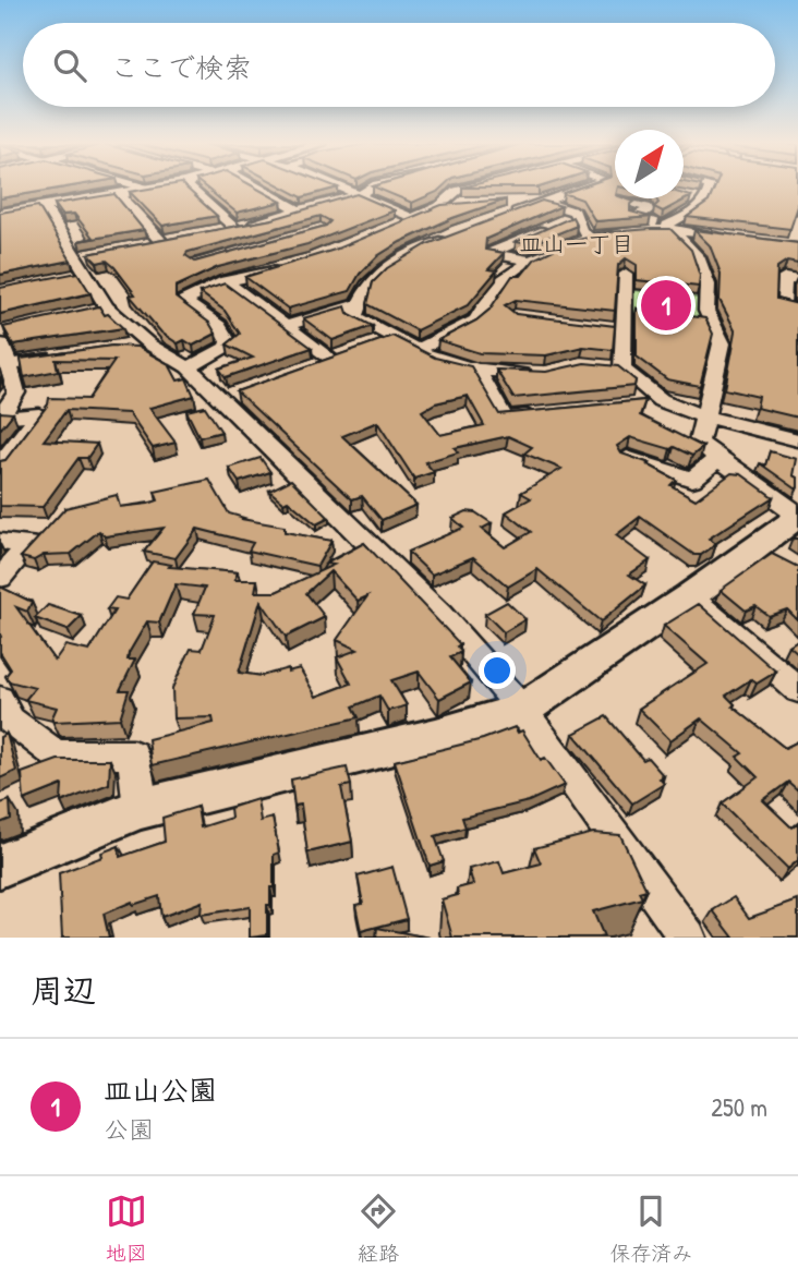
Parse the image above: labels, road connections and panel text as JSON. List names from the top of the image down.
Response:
{
  "districts": ["皿山一丁目"],
  "north": "top right",
  "page": {
    "search": "ここで検索",
    "pins": "1",
    "heading": "周辺",
    "list": [
      {
        "mark": "1",
        "name": "皿山公園",
        "note": "公園",
        "value": "250 m"
      }
    ],
    "nav": ["地図", "経路", "保存済み"]
  }
}
